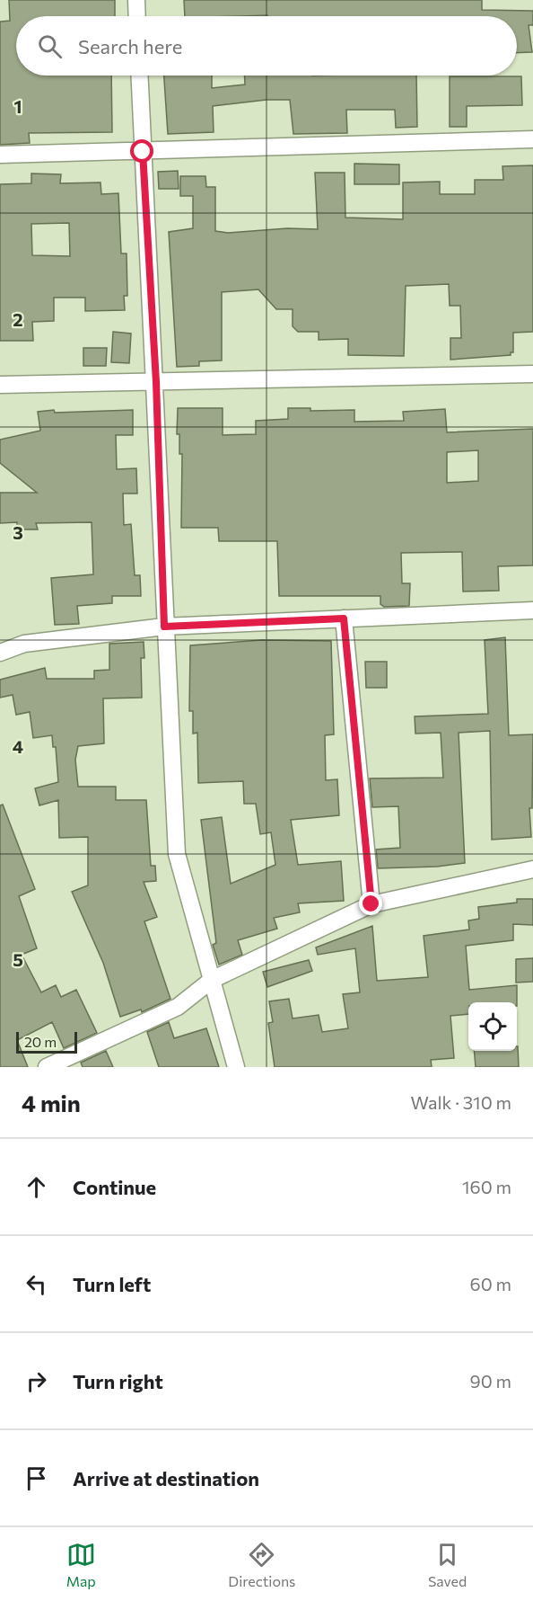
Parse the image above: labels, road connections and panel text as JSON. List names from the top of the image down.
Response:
{
  "scale_bar": "20 m",
  "page": {
    "search": "Search here",
    "scale": "20 m",
    "heading": ["4 min", "Walk · 310 m"],
    "list": [
      ["Continue", "160 m"],
      ["Turn left", "60 m"],
      ["Turn right", "90 m"],
      "Arrive at destination"
    ],
    "nav": ["Map", "Directions", "Saved"]
  },
  "grid": {
    "rows": [
      "1",
      "2",
      "3",
      "4",
      "5"
    ]
  }
}
